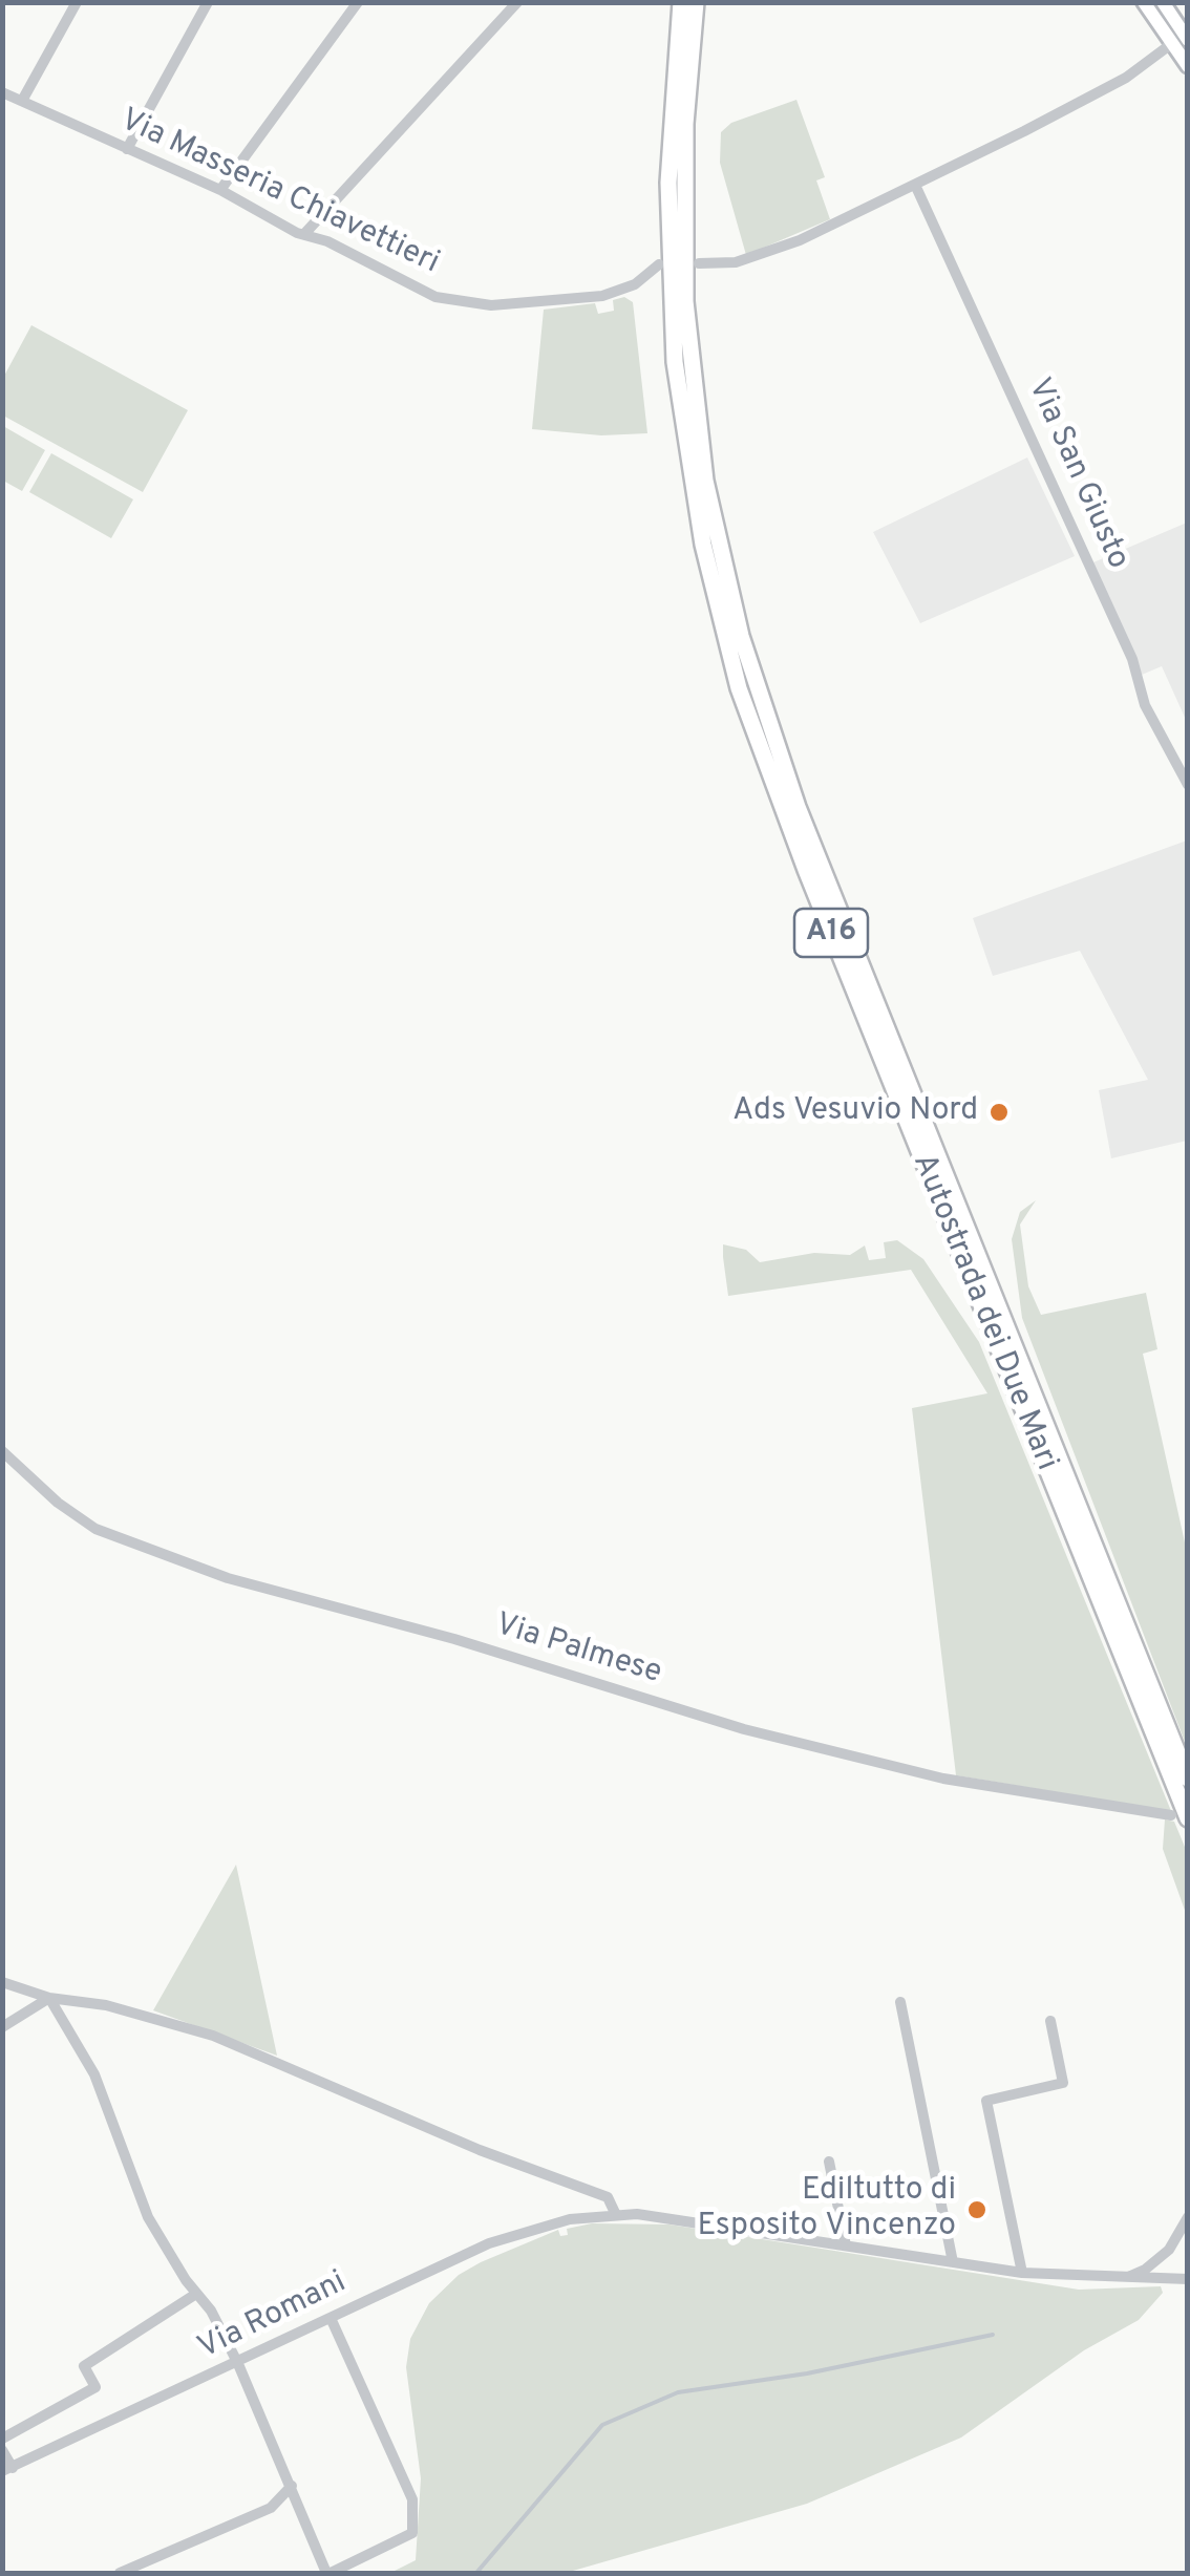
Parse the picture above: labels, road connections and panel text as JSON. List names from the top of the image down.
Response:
{
  "streets": {
    "highway": ["A16", "Autostrada dei Due Mari"],
    "street": [
      "Via Masseria Chiavettieri",
      "Via San Giusto",
      "Via Palmese",
      "Via Romani"
    ]
  },
  "crossings": [
    ["Autostrada dei Due Mari", "Via Palmese"]
  ],
  "places": ["Ads Vesuvio Nord", "Ediltutto di Esposito Vincenzo"]
}
